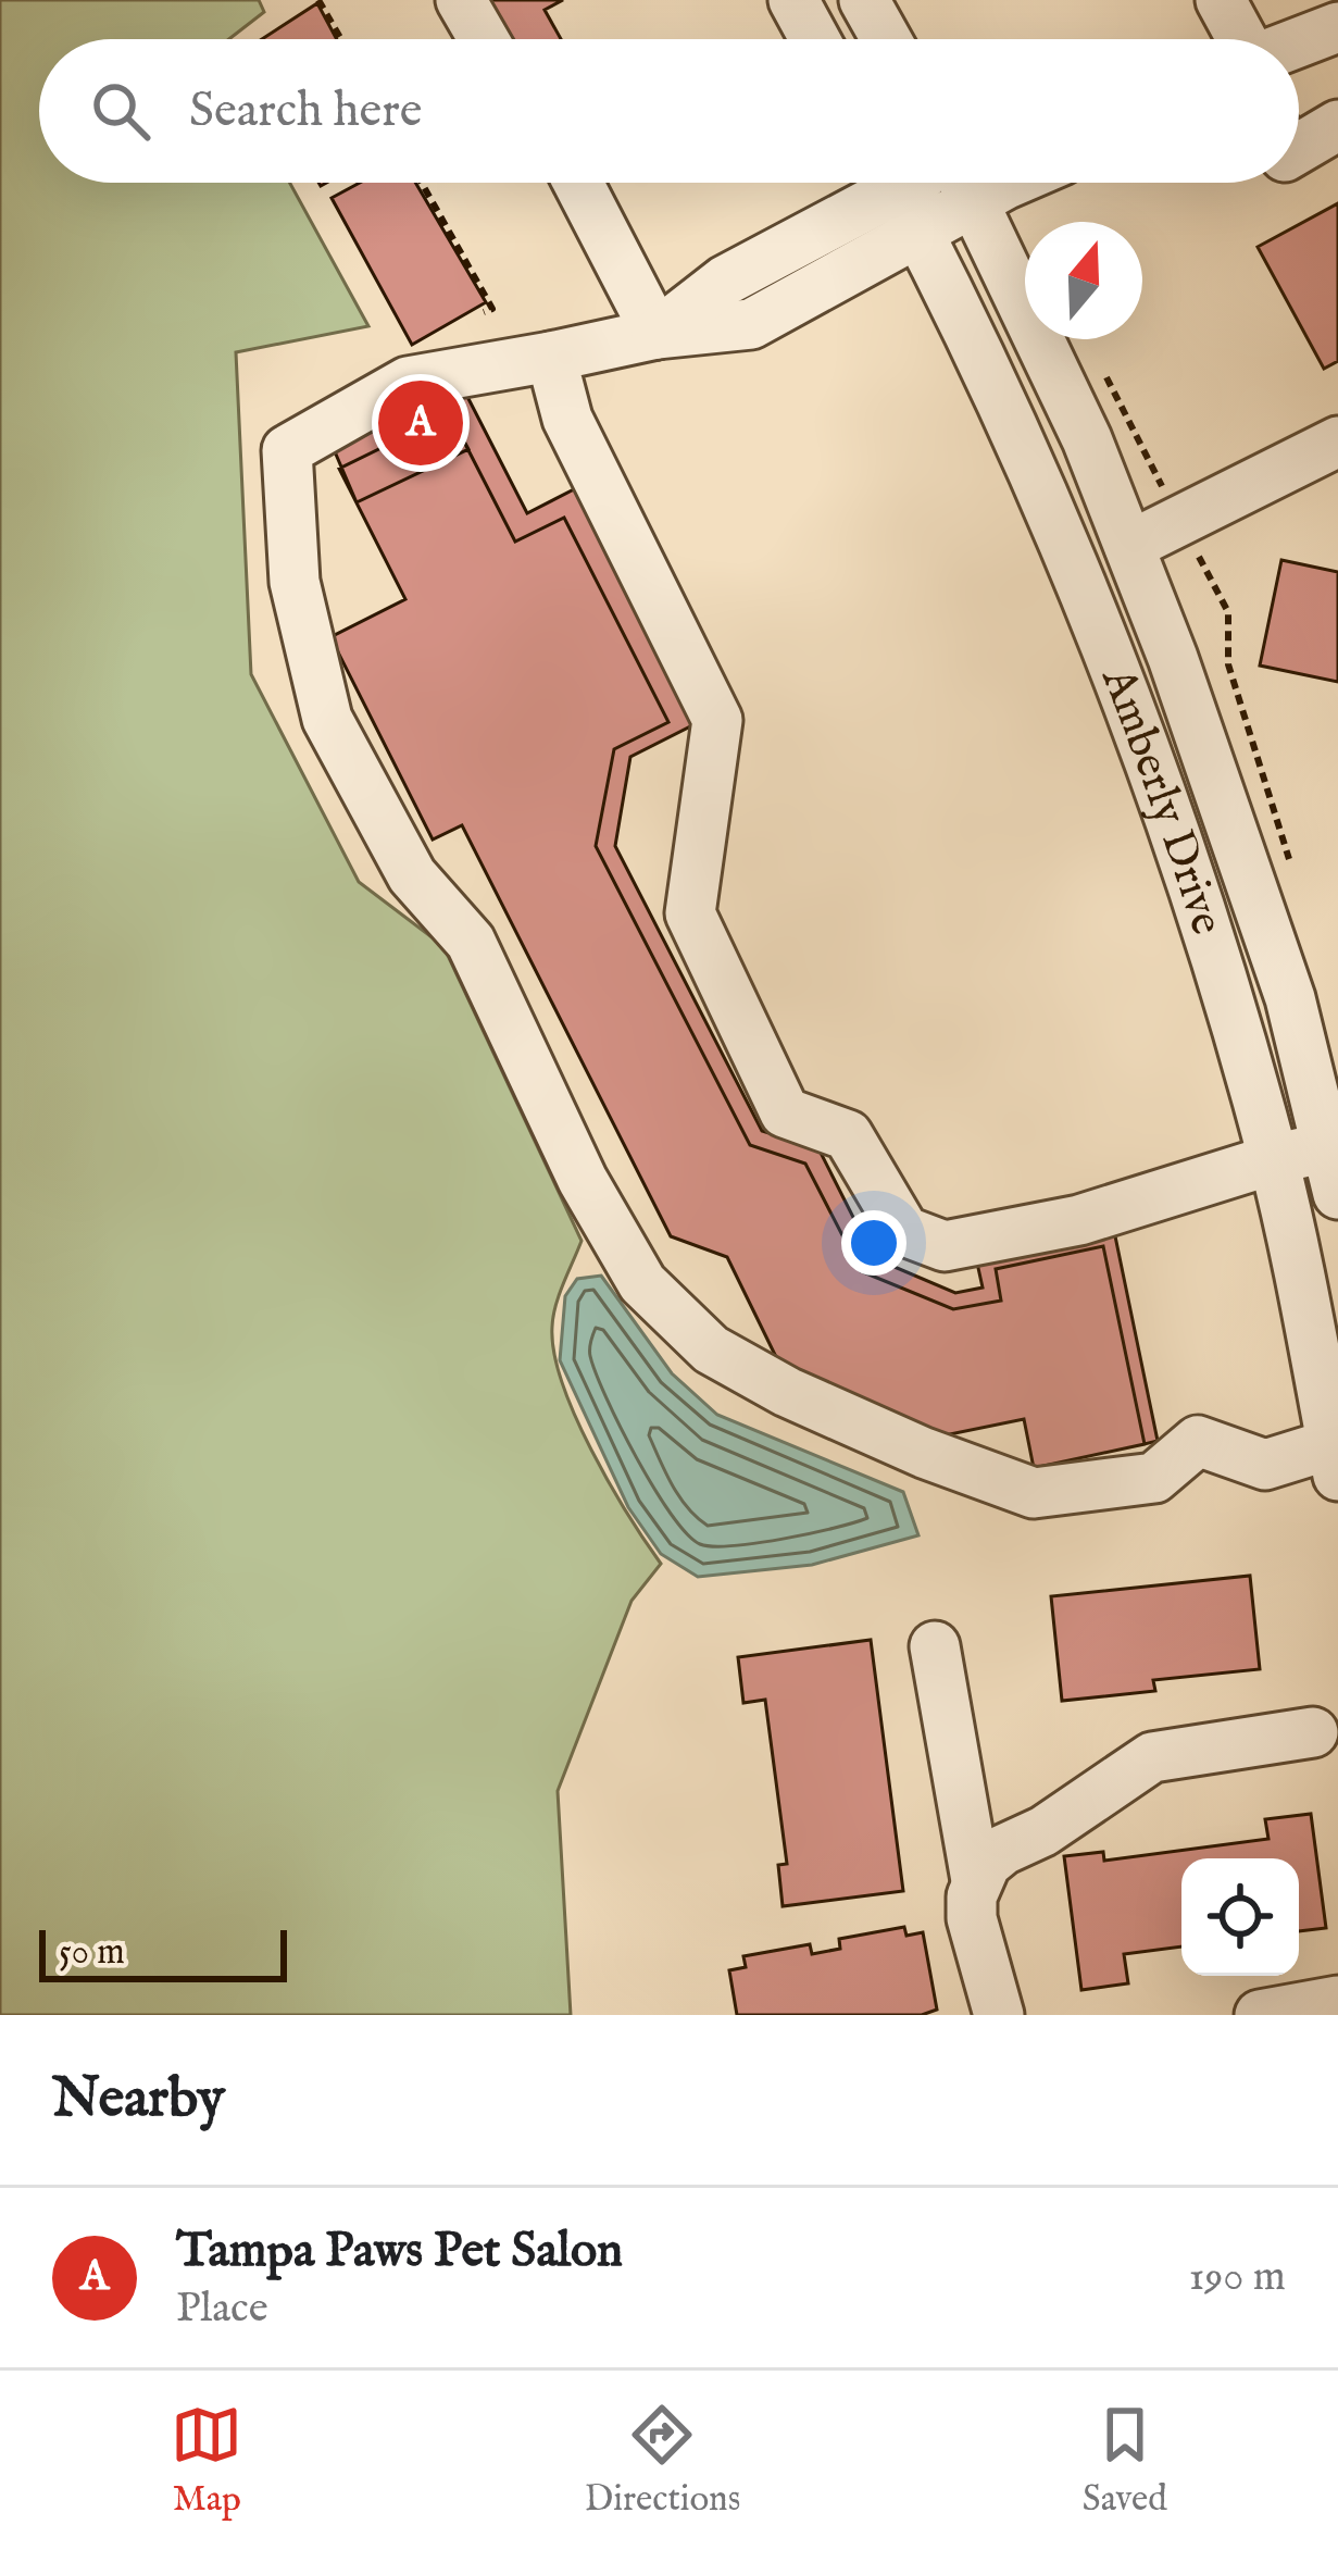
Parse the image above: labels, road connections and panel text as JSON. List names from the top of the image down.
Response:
{
  "streets": {
    "street": ["Amberly Drive"]
  },
  "scale_bar": "50 m",
  "north": "top",
  "page": {
    "search": "Search here",
    "pins": "A",
    "scale": "50 m",
    "heading": "Nearby",
    "list": [
      {
        "mark": "A",
        "name": "Tampa Paws Pet Salon",
        "note": "Place",
        "value": "190 m"
      }
    ],
    "nav": ["Map", "Directions", "Saved"]
  }
}
